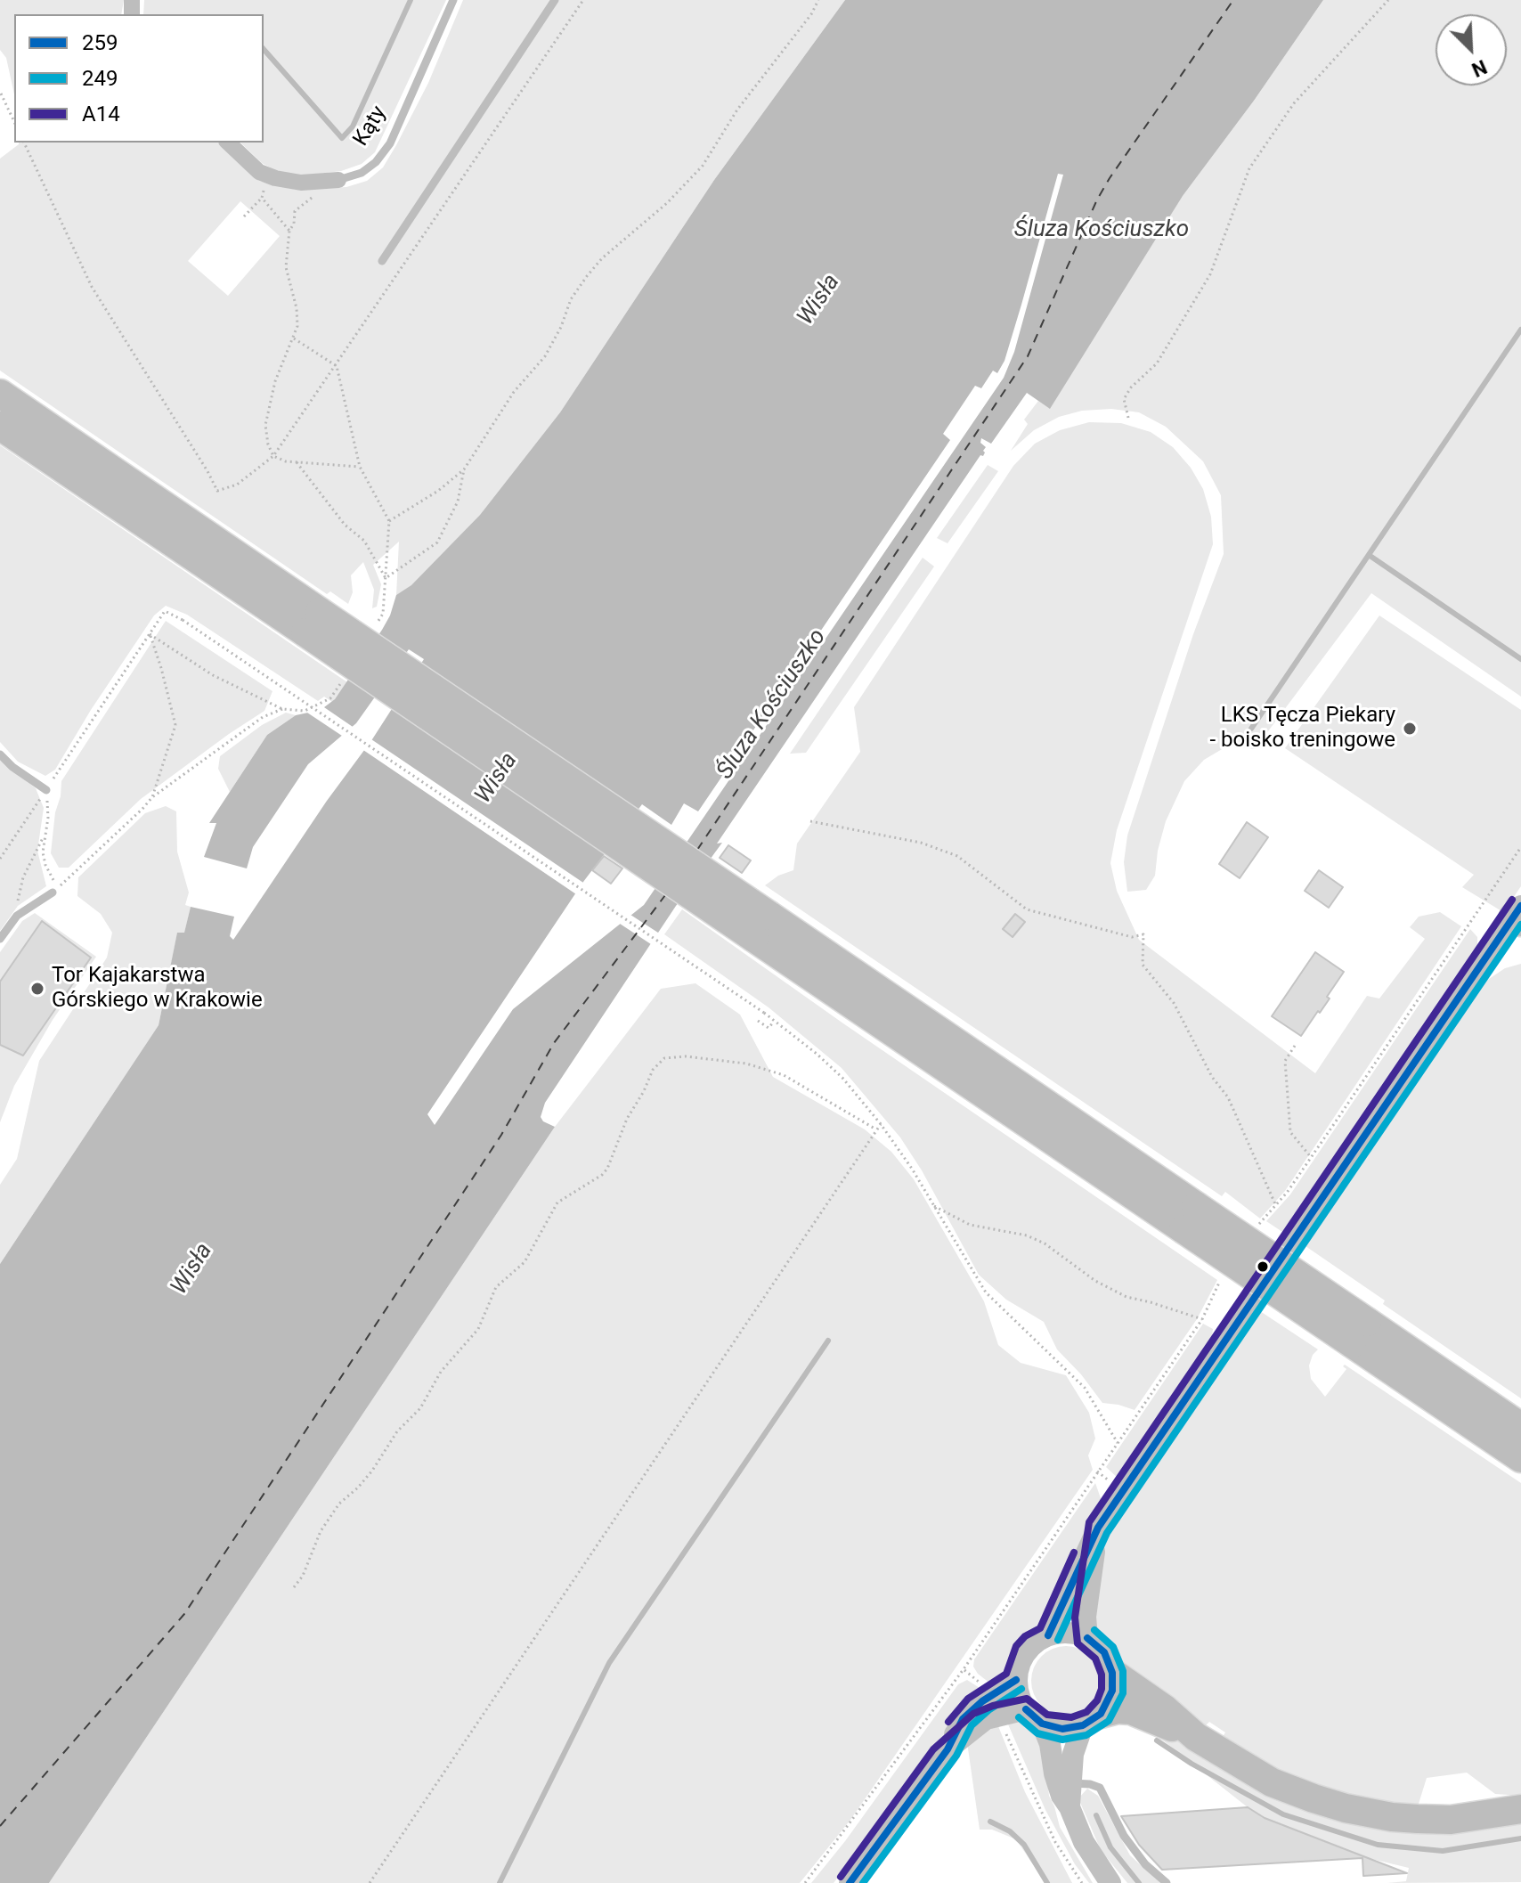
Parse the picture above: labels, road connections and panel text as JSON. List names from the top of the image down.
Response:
{
  "streets": {
    "street": ["Kąty"]
  },
  "water": ["Śluza Kościuszko", "Wisła"],
  "places": ["LKS Tęcza Piekary - boisko treningowe", "Tor Kajakarstwa Górskiego w Krakowie"],
  "lines": ["transit line A14", "transit line 259", "transit line 249"],
  "legend": ["259", "249", "A14"],
  "north": "bottom right"
}
